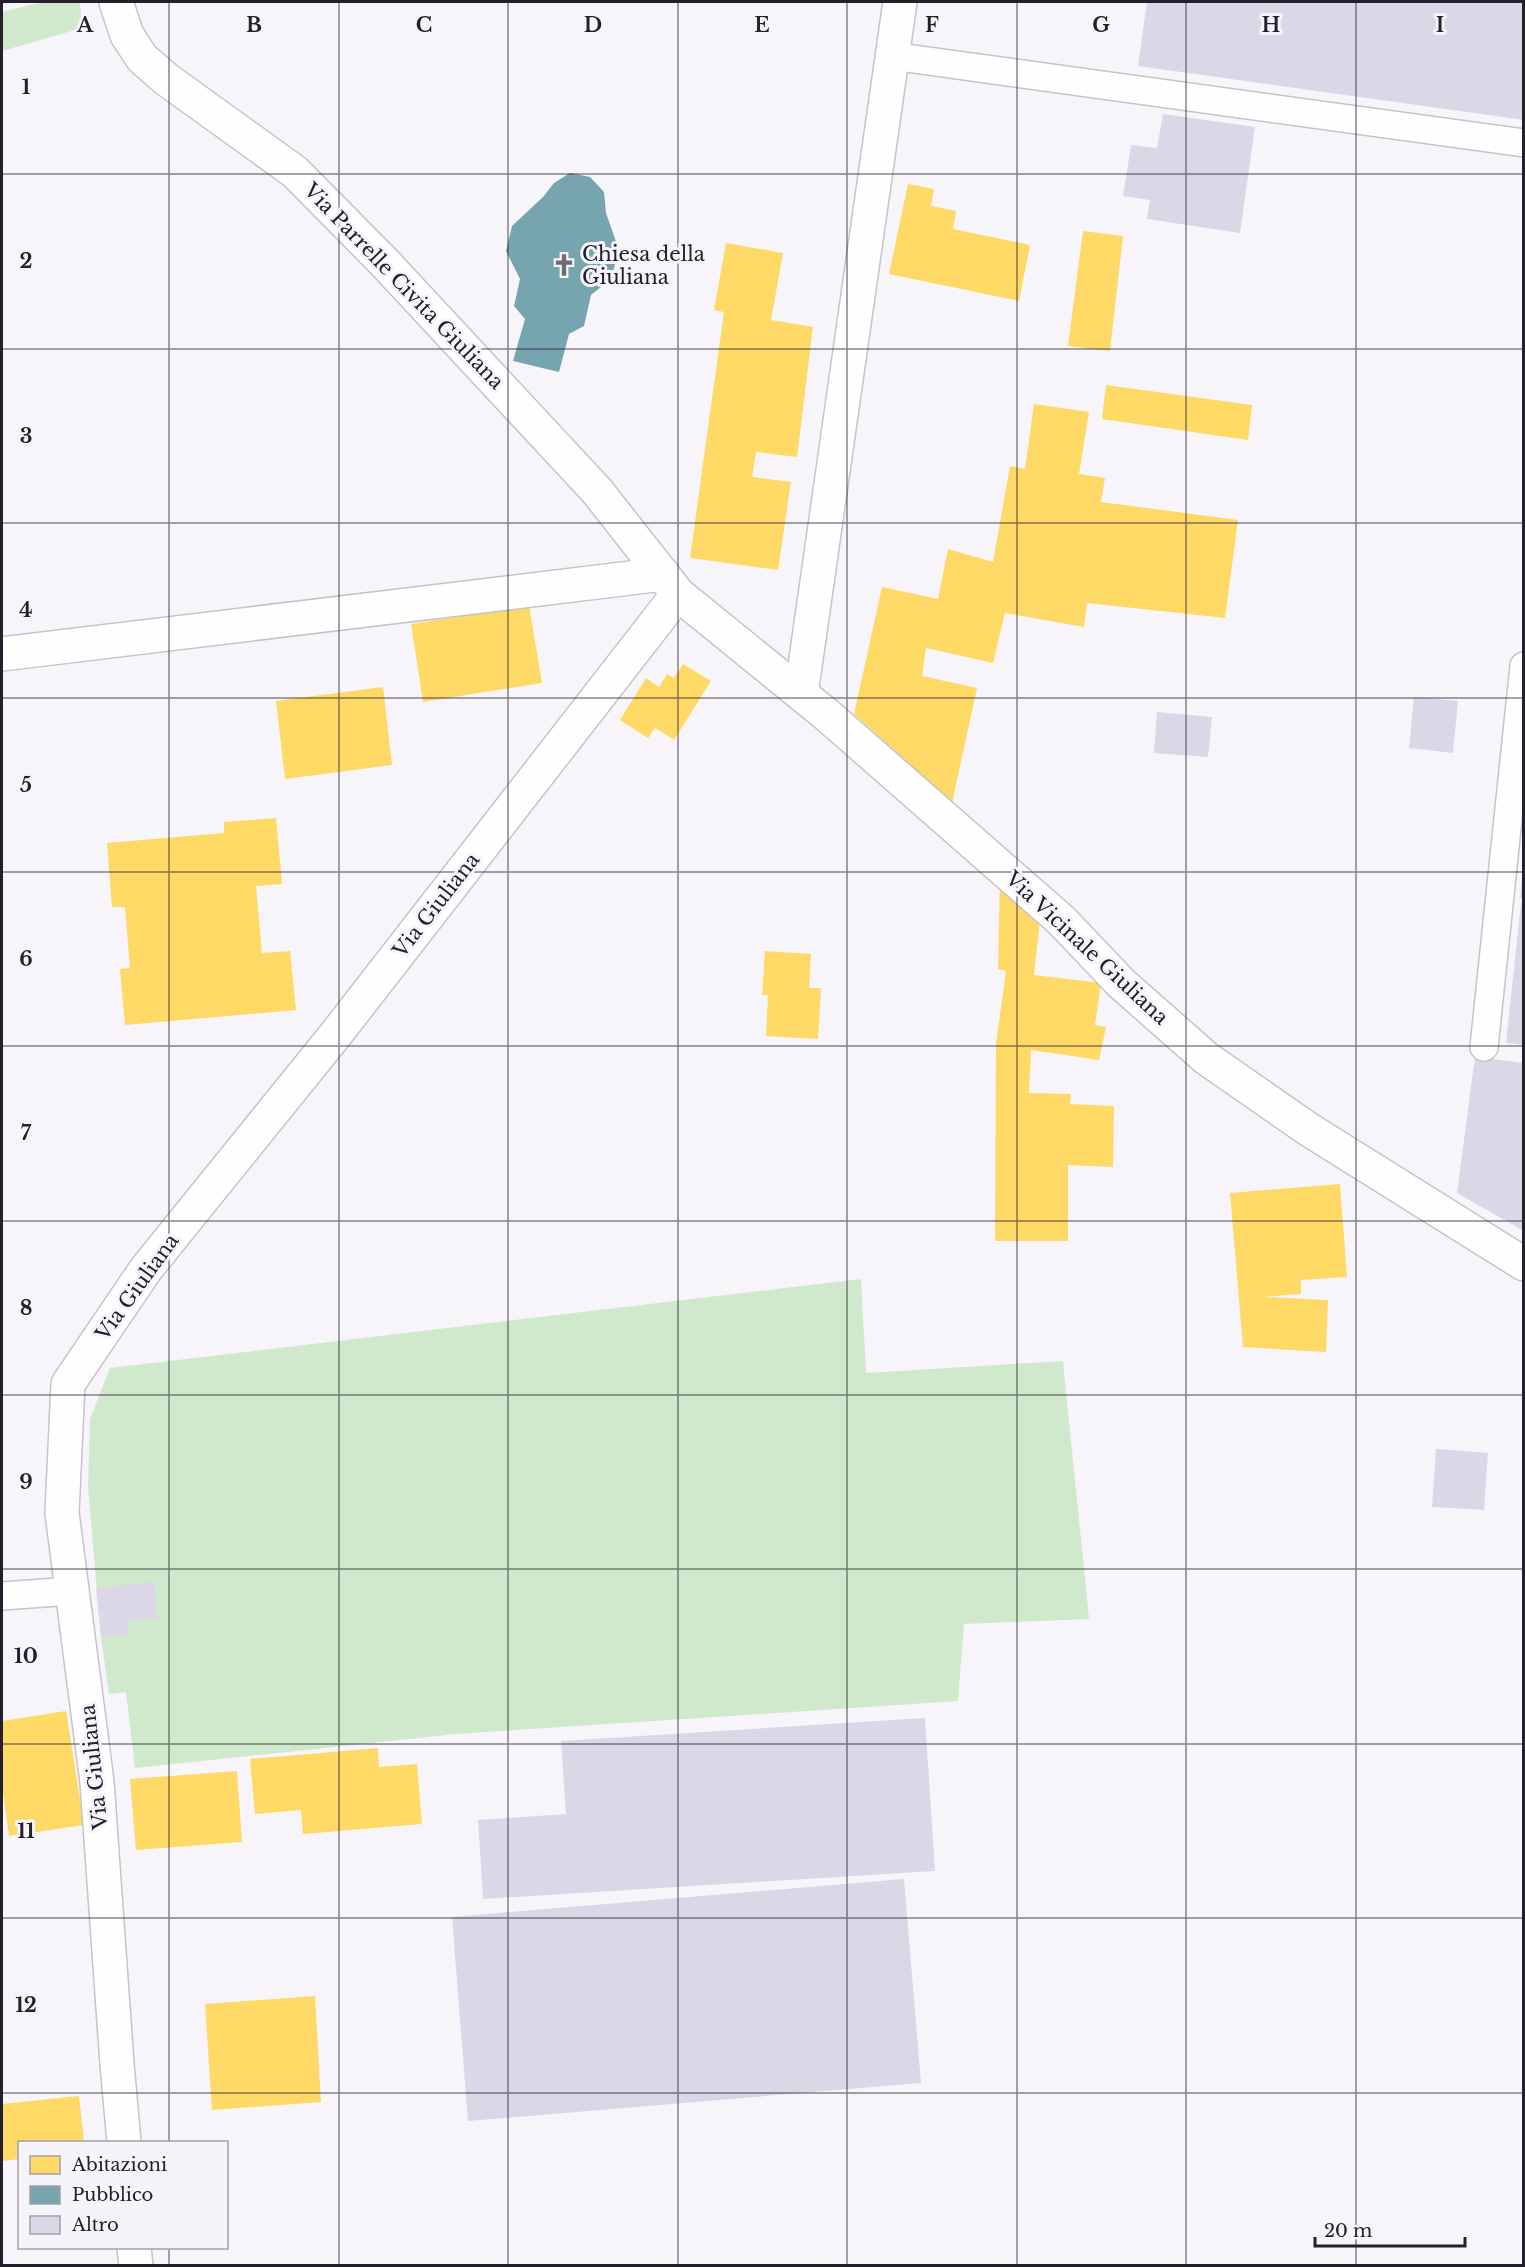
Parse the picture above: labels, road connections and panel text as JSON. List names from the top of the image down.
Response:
{
  "streets": {
    "street": ["Via Parrelle Civita Giuliana", "Via Giuliana", "Via Vicinale Giuliana"]
  },
  "crossings": [
    ["Via Parrelle Civita Giuliana", "Via Giuliana"],
    ["Via Parrelle Civita Giuliana", "Via Vicinale Giuliana"],
    ["Via Giuliana", "Via Vicinale Giuliana"]
  ],
  "places": {
    "church": ["Chiesa della Giuliana"]
  },
  "legend": ["Abitazioni", "Pubblico", "Altro"],
  "scale_bar": "20 m",
  "grid": {
    "columns": [
      "A",
      "B",
      "C",
      "D",
      "E",
      "F",
      "G",
      "H",
      "I"
    ],
    "rows": [
      "1",
      "2",
      "3",
      "4",
      "5",
      "6",
      "7",
      "8",
      "9",
      "10",
      "11",
      "12"
    ]
  }
}
